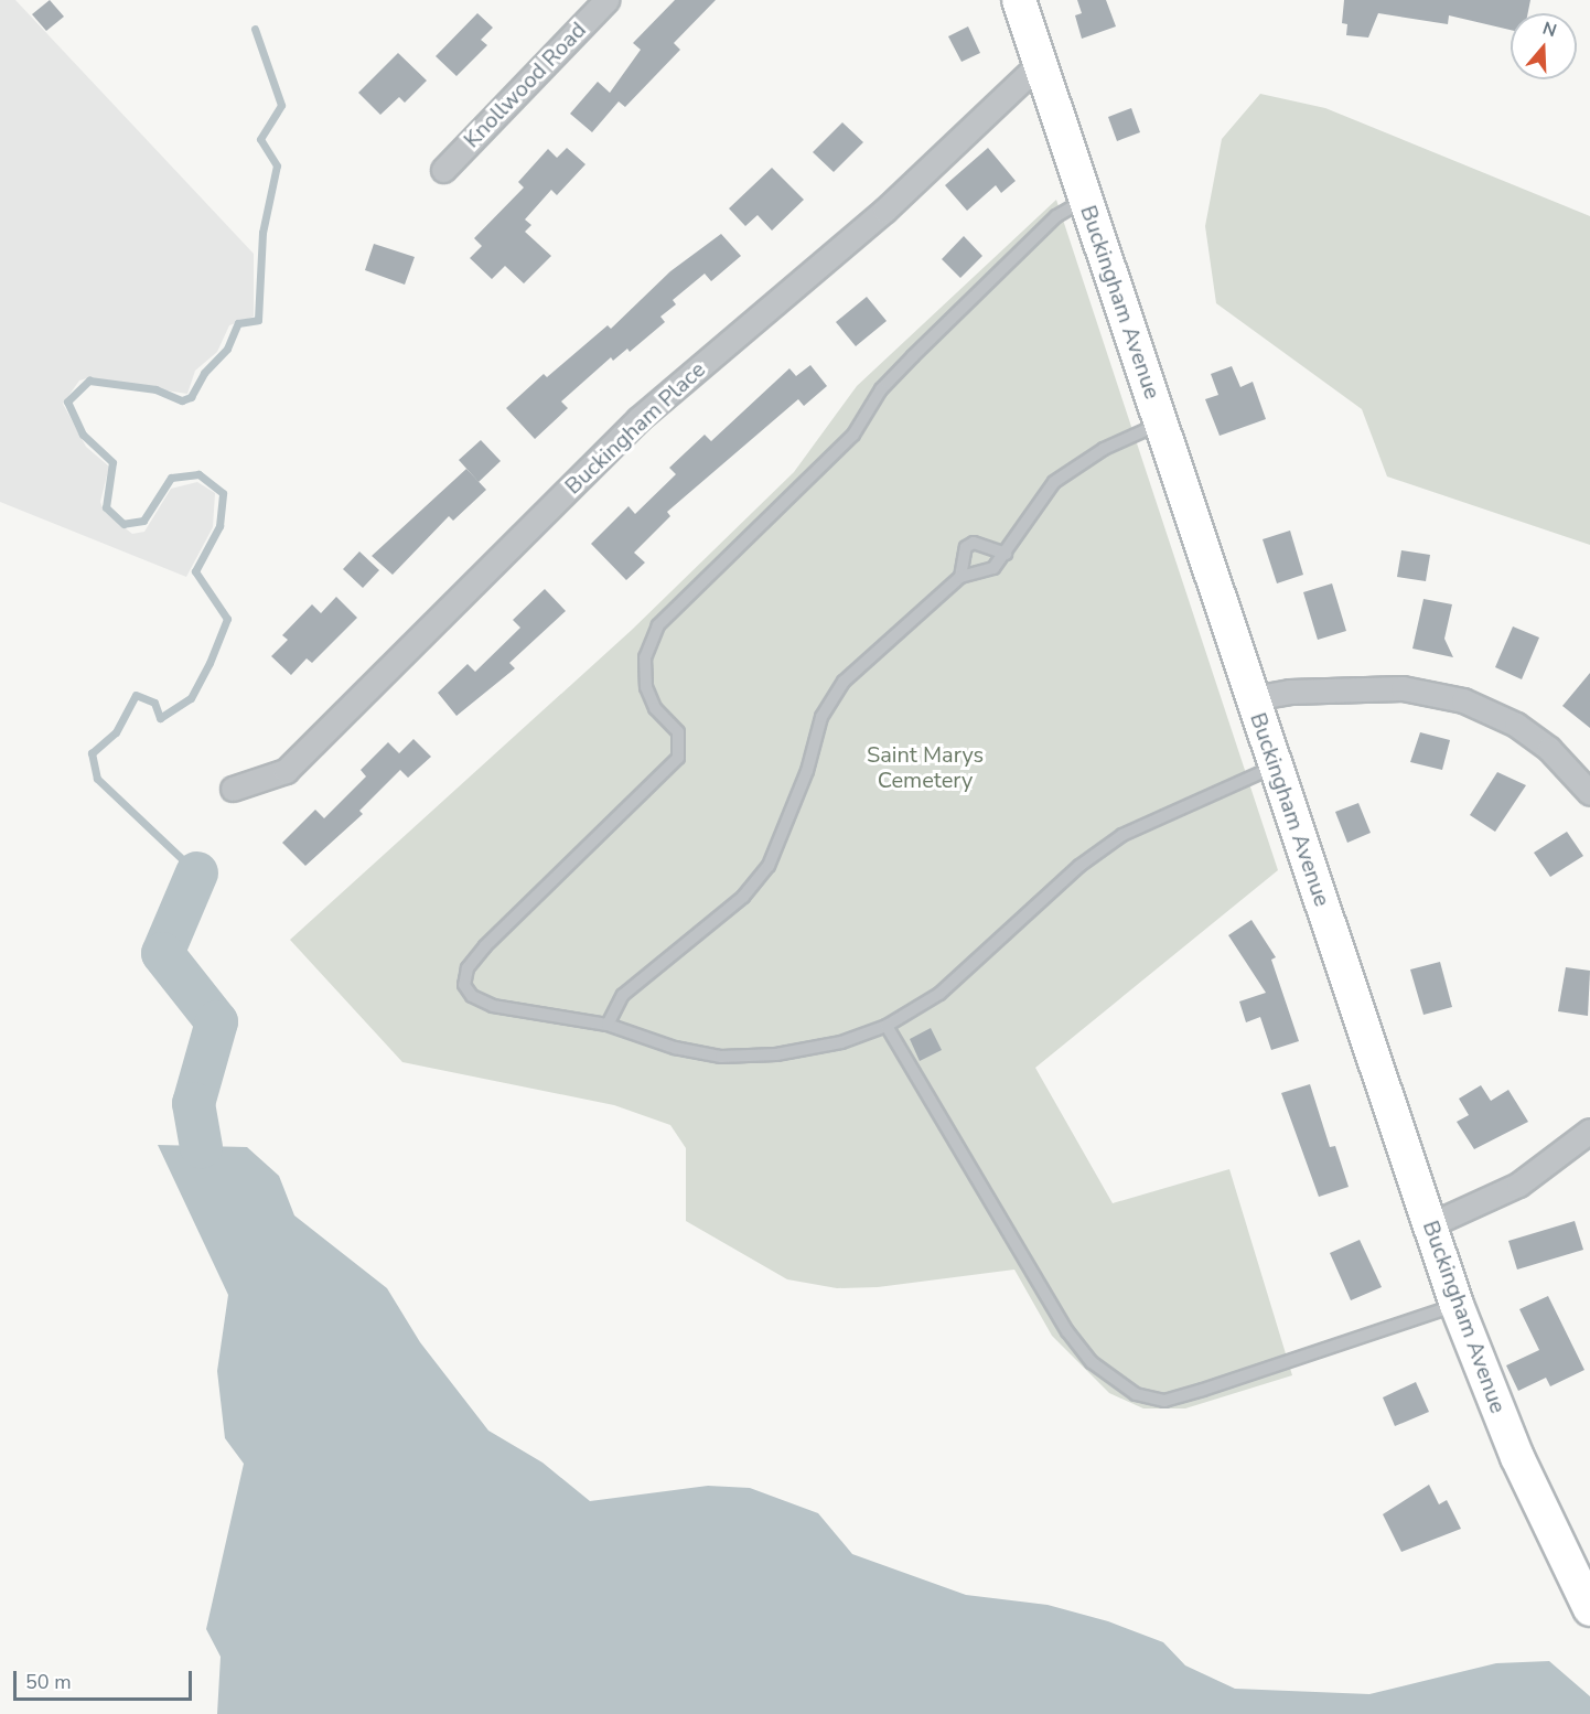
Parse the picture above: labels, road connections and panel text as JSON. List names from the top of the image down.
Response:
{
  "streets": {
    "main road": ["Buckingham Avenue"],
    "street": ["Knollwood Road", "Buckingham Place"]
  },
  "crossings": [
    ["Buckingham Avenue", "Buckingham Place"]
  ],
  "parks": ["Saint Marys Cemetery"],
  "scale_bar": "50 m",
  "north": "top"
}
